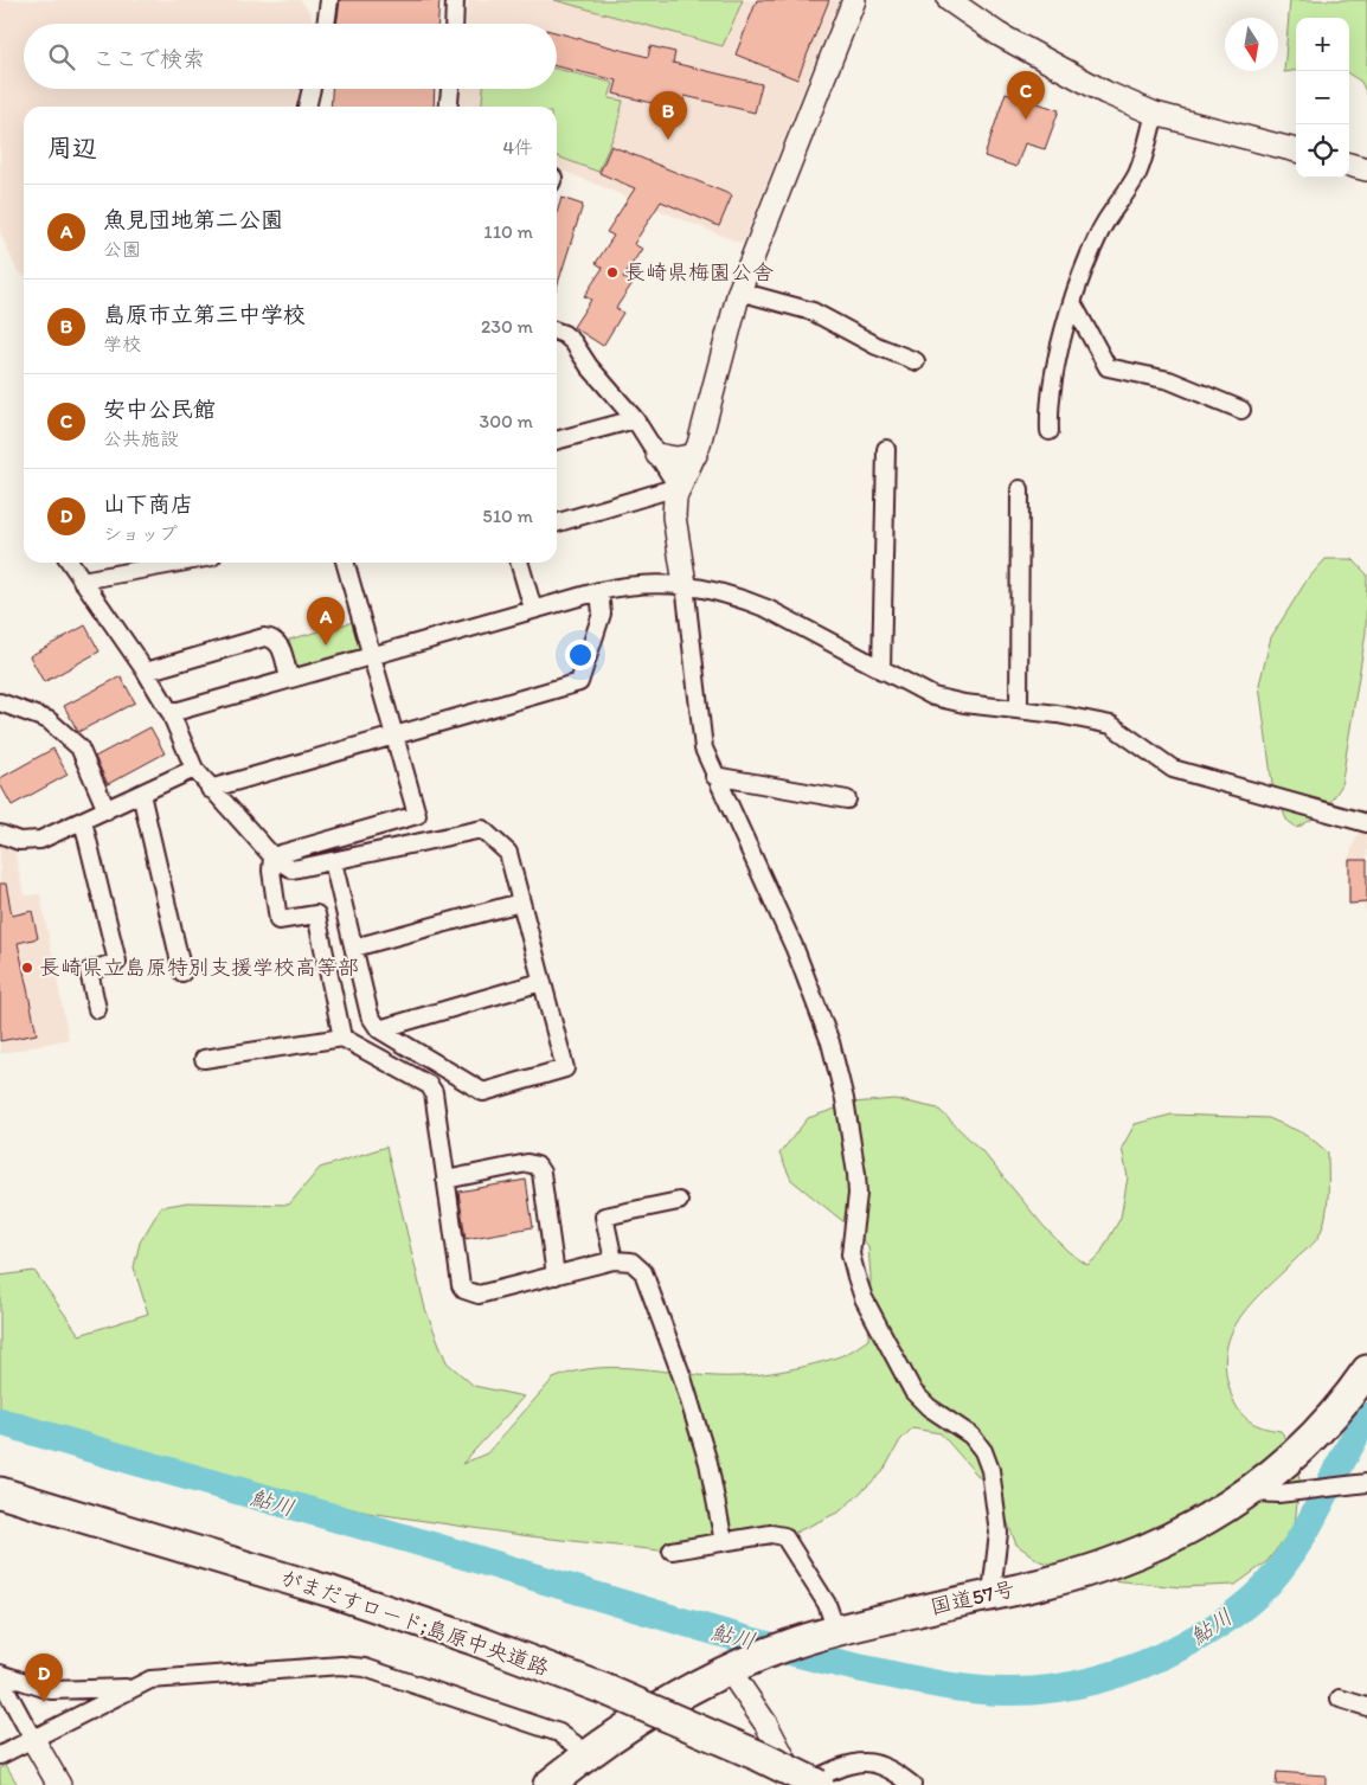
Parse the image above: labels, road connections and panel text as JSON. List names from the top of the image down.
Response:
{
  "streets": {
    "highway": ["国道57号", "がまだすロード;島原中央道路"]
  },
  "water": ["鮎川"],
  "places": ["長崎県梅園公舎", "長崎県立島原特別支援学校高等部"],
  "north": "bottom",
  "page": {
    "map_buttons": ["+", "−"],
    "search": "ここで検索",
    "pins": [
      "C",
      "B",
      "A",
      "D"
    ],
    "heading": ["周辺", "4件"],
    "list": [
      {
        "mark": "A",
        "name": "魚見団地第二公園",
        "note": "公園",
        "value": "110 m"
      },
      {
        "mark": "B",
        "name": "島原市立第三中学校",
        "note": "学校",
        "value": "230 m"
      },
      {
        "mark": "C",
        "name": "安中公民館",
        "note": "公共施設",
        "value": "300 m"
      },
      {
        "mark": "D",
        "name": "山下商店",
        "note": "ショップ",
        "value": "510 m"
      }
    ]
  }
}
